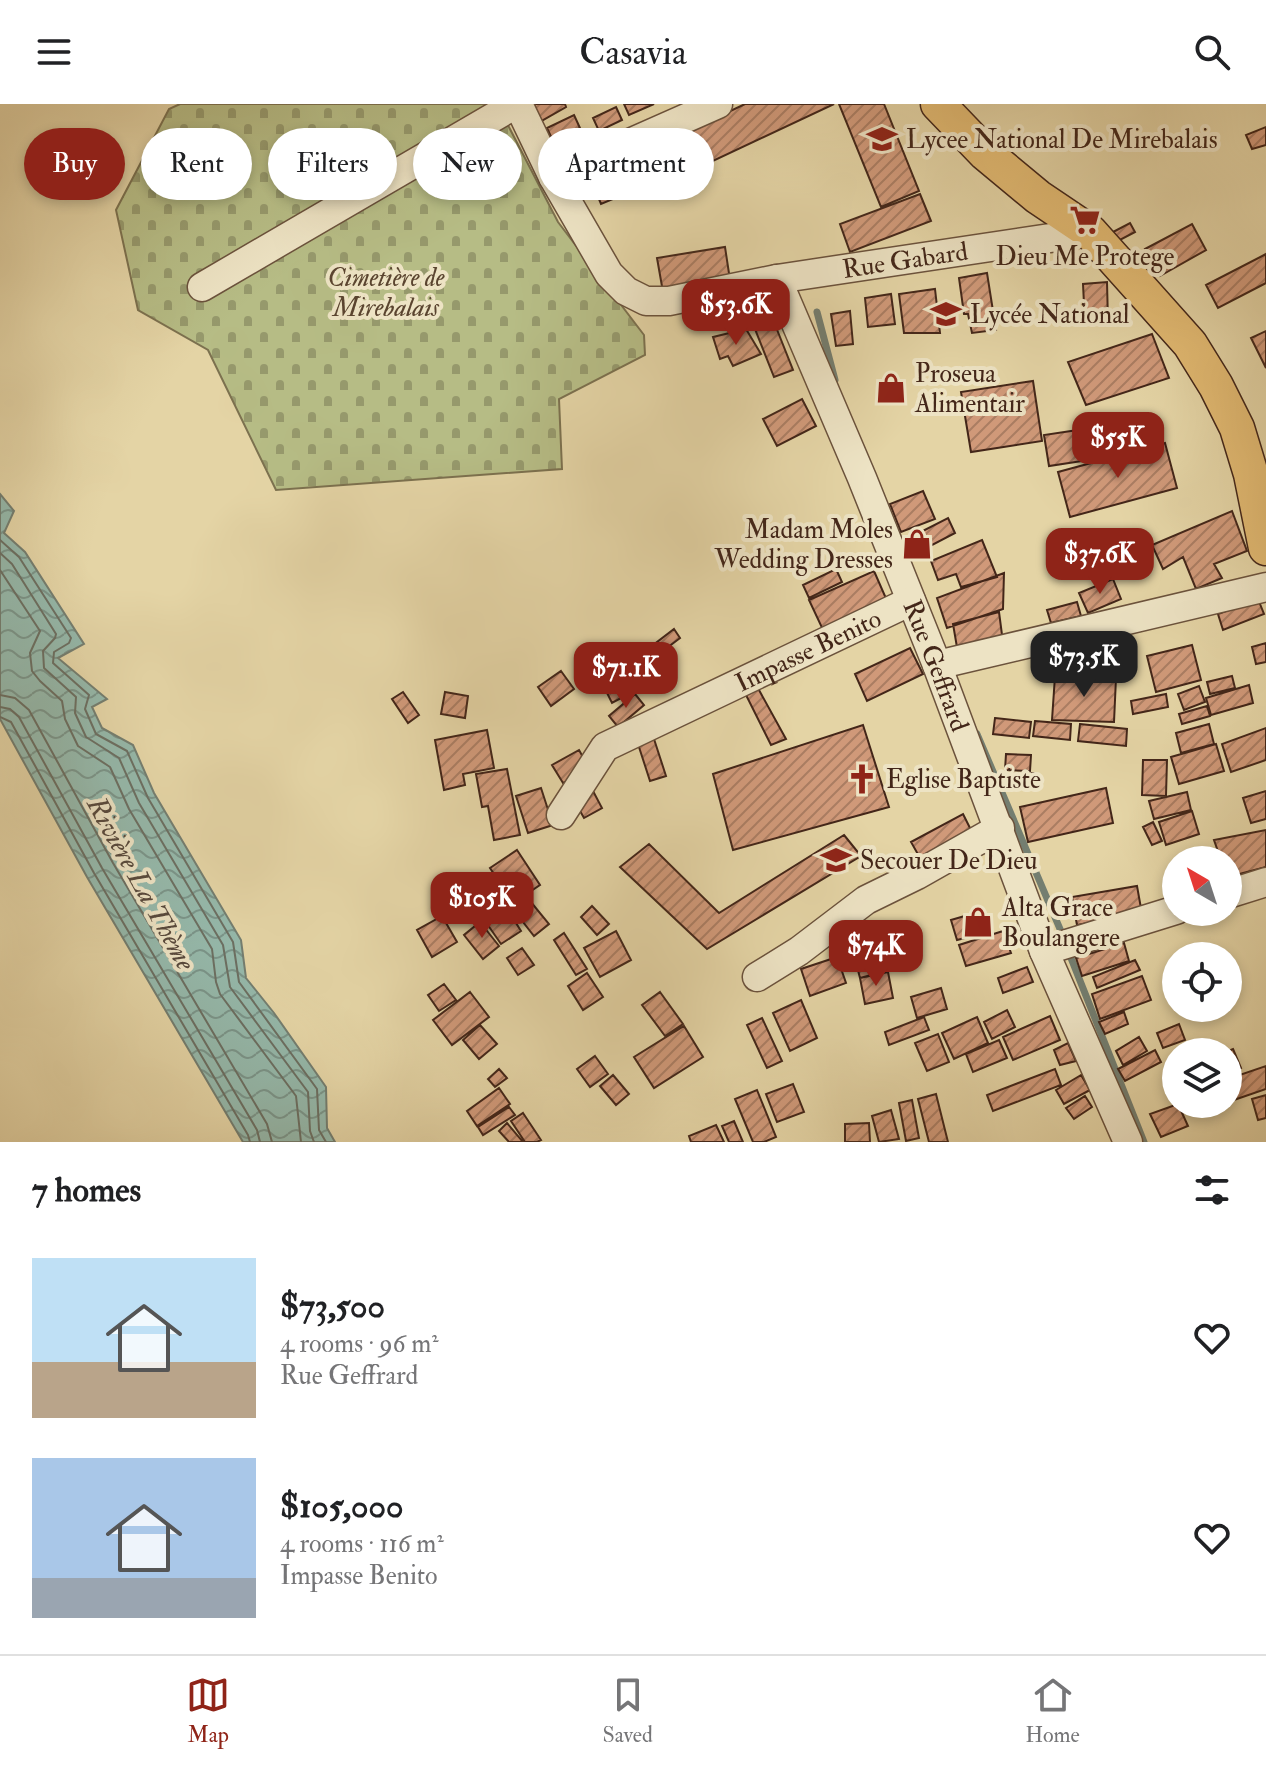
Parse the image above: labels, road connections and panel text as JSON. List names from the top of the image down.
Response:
{
  "streets": {
    "street": ["Rue Gabard", "Impasse Benito", "Rue Geffrard"]
  },
  "crossings": [
    ["Rue Gabard", "Rue Geffrard"],
    ["Impasse Benito", "Rue Geffrard"]
  ],
  "water": ["Rivière La Thème"],
  "parks": ["Cimetière de Mirebalais"],
  "places": {
    "school or university": ["Lycee National De Mirebalais", "Lycée National", "Secouer De Dieu"],
    "supermarket": ["Dieu Me Protege"],
    "shop": ["Proseua Alimentair", "Madam Moles Wedding Dresses", "Alta Grace Boulangere"],
    "church": ["Eglise Baptiste"]
  },
  "north": "top left",
  "page": {
    "header": "Casavia",
    "chip": [
      "Buy",
      "Rent",
      "Filters",
      "New",
      "Apartment"
    ],
    "price": [
      "$53.6K",
      "$55K",
      "$37.6K",
      "$73.5K",
      "$71.1K",
      "$105K",
      "$74K"
    ],
    "heading": "7 homes",
    "list": [
      {
        "name": "$73,500",
        "note": "4 rooms · 96 m² · Rue Geffrard"
      },
      {
        "name": "$105,000",
        "note": "4 rooms · 116 m² · Impasse Benito"
      }
    ],
    "tabs": ["Map", "Saved", "Home"]
  }
}
